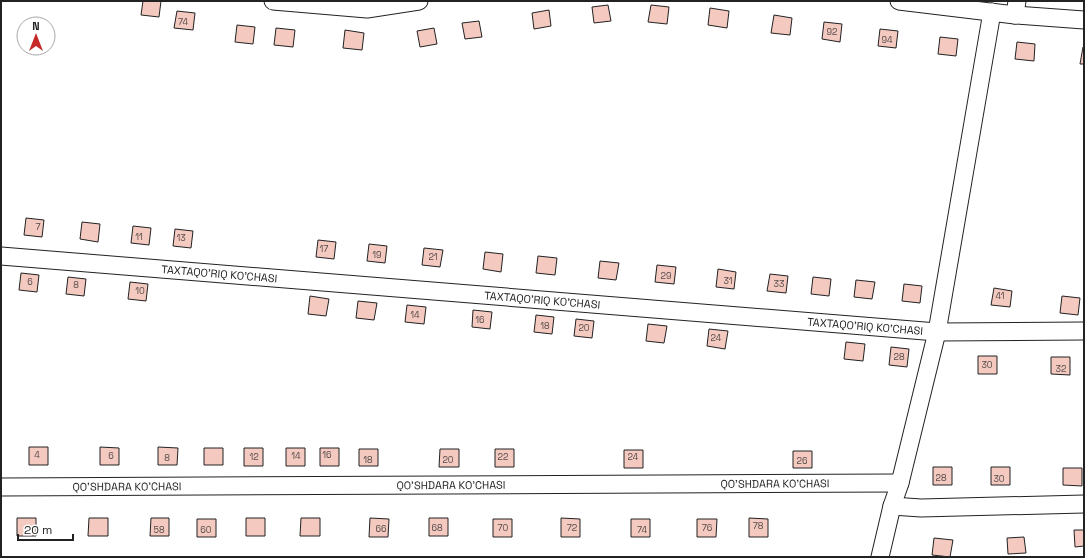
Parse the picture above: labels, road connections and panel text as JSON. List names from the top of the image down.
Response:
{
  "streets": {
    "street": ["TAXTAQO'RIQ KO'CHASI", "QO'SHDARA KO'CHASI"]
  },
  "house_numbers": [
    "74",
    "92",
    "94",
    "7",
    "11",
    "13",
    "17",
    "19",
    "21",
    "29",
    "31",
    "6",
    "33",
    "8",
    "10",
    "41",
    "14",
    "16",
    "18",
    "20",
    "24",
    "28",
    "30",
    "32",
    "4",
    "16",
    "6",
    "14",
    "12",
    "22",
    "24",
    "8",
    "18",
    "20",
    "26",
    "28",
    "30",
    "78",
    "68",
    "70",
    "72",
    "76",
    "66",
    "58",
    "60",
    "74"
  ],
  "scale_bar": "20 m",
  "north": "top"
}
